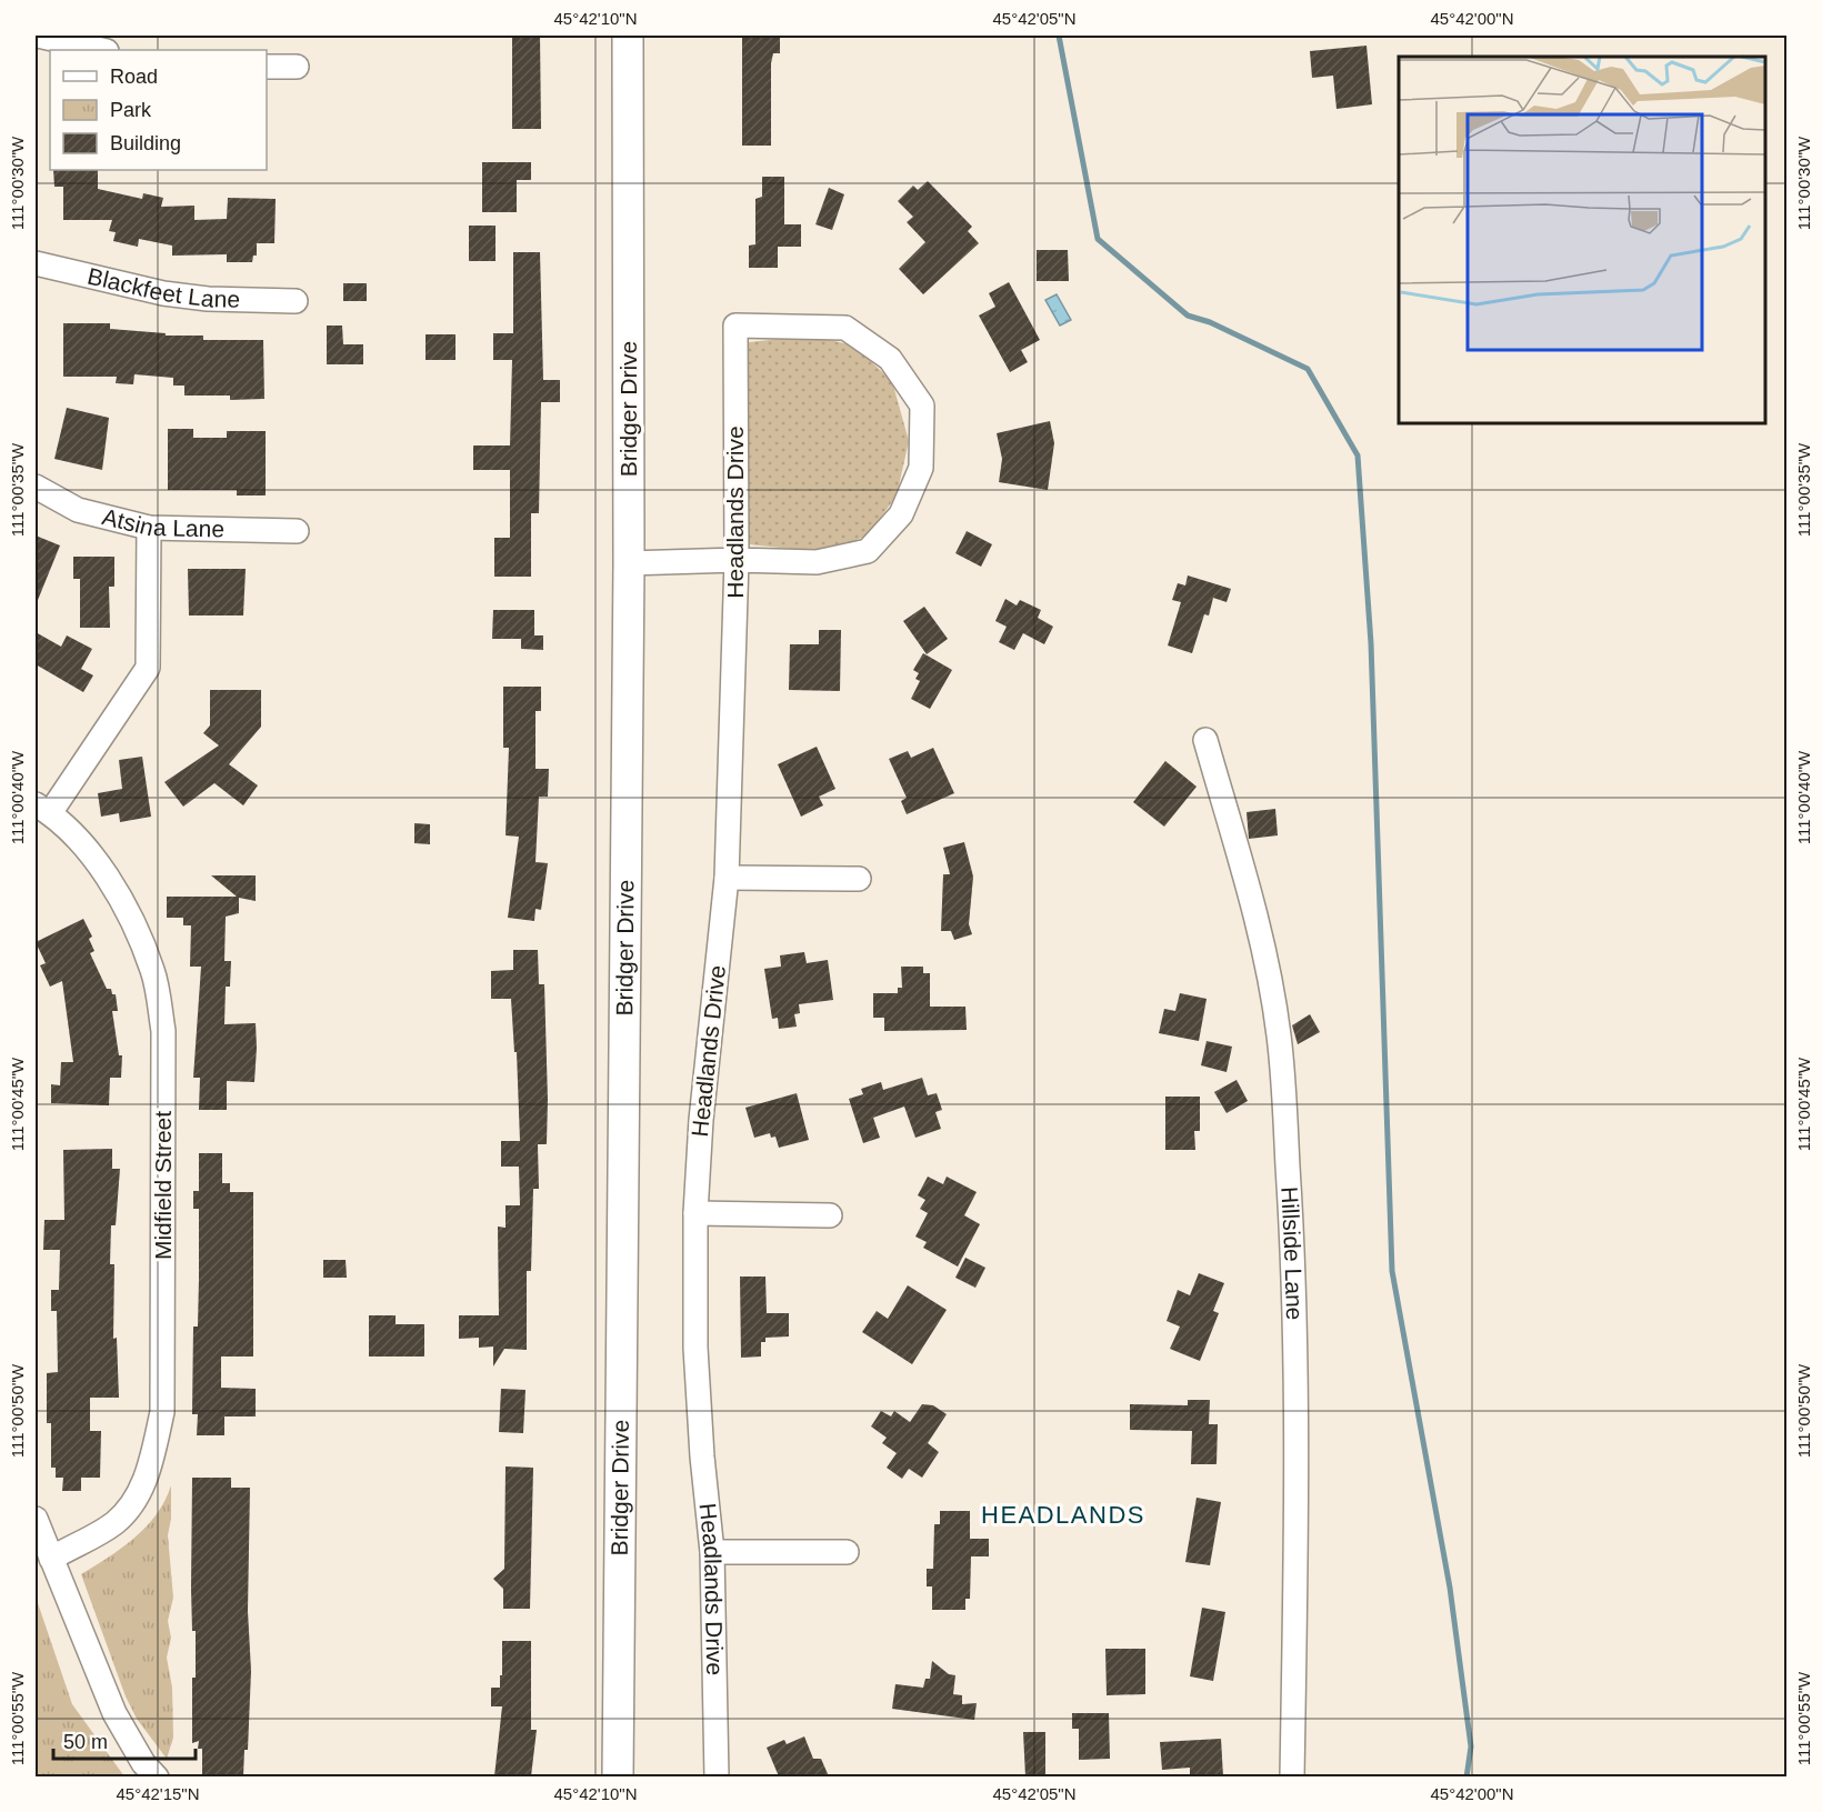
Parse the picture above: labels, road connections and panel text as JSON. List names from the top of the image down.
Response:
{
  "streets": {
    "main road": ["Bridger Drive"],
    "street": [
      "Blackfeet Lane",
      "Headlands Drive",
      "Atsina Lane",
      "Midfield Street",
      "Hillside Lane"
    ]
  },
  "districts": ["HEADLANDS"],
  "legend": ["Road", "Park", "Building"],
  "scale_bar": "50 m",
  "coordinates": [
    "45°42'10\"N",
    "45°42'05\"N",
    "45°42'00\"N",
    "111°00'30\"W",
    "111°00'35\"W",
    "111°00'40\"W",
    "111°00'45\"W",
    "111°00'50\"W",
    "111°00'55\"W",
    "45°42'15\"N"
  ]
}
